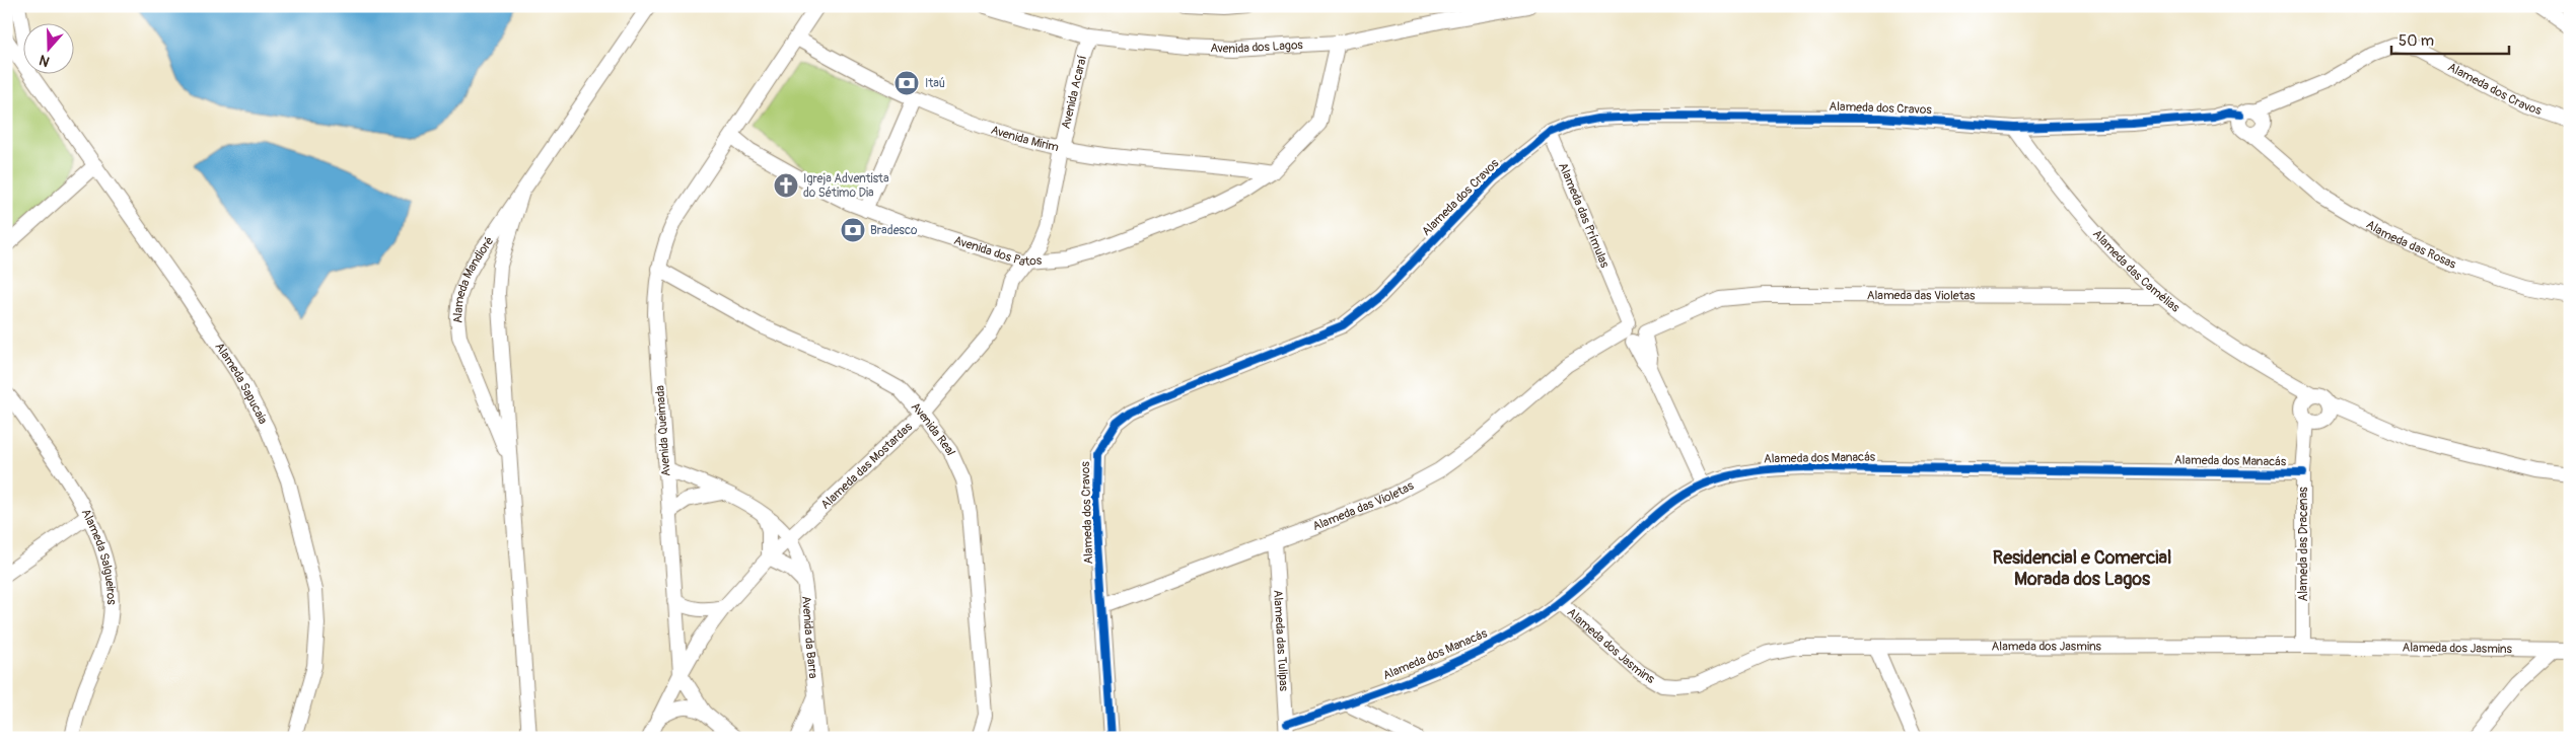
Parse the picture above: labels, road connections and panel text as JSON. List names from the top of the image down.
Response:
{
  "streets": {
    "street": [
      "Avenida dos Lagos",
      "Alameda dos Cravos",
      "Avenida Acaraí",
      "Avenida Mirim",
      "Alameda das Prímulas",
      "Alameda das Rosas",
      "Avenida dos Patos",
      "Alameda das Camélias",
      "Alameda Mandioré",
      "Alameda das Violetas",
      "Alameda Sapucaia",
      "Avenida Real",
      "Avenida Queimada",
      "Alameda dos Manacás",
      "Alameda das Mostardas",
      "Alameda das Dracenas",
      "Alameda Salgueiros",
      "Avenida da Barra",
      "Alameda das Tulipas",
      "Alameda dos Jasmins"
    ]
  },
  "crossings": [
    ["Avenida dos Lagos", "Avenida Acaraí"],
    ["Avenida dos Lagos", "Avenida dos Patos"],
    ["Alameda dos Cravos", "Alameda das Prímulas"],
    ["Alameda dos Cravos", "Alameda das Rosas"],
    ["Alameda dos Cravos", "Alameda das Camélias"],
    ["Alameda dos Cravos", "Alameda das Violetas"],
    ["Avenida Acaraí", "Avenida Mirim"],
    ["Avenida Acaraí", "Avenida dos Patos"],
    ["Avenida Acaraí", "Alameda das Mostardas"],
    ["Avenida Mirim", "Avenida dos Patos"],
    ["Alameda das Prímulas", "Alameda das Violetas"],
    ["Alameda das Prímulas", "Alameda dos Manacás"],
    ["Avenida dos Patos", "Avenida Queimada"],
    ["Avenida dos Patos", "Alameda das Mostardas"],
    ["Alameda das Camélias", "Alameda das Violetas"],
    ["Alameda das Camélias", "Alameda das Dracenas"],
    ["Alameda das Violetas", "Alameda das Tulipas"],
    ["Avenida Real", "Avenida Queimada"],
    ["Avenida Real", "Alameda das Mostardas"],
    ["Avenida Queimada", "Alameda das Mostardas"],
    ["Avenida Queimada", "Avenida da Barra"],
    ["Alameda dos Manacás", "Alameda das Dracenas"],
    ["Alameda dos Manacás", "Alameda das Tulipas"],
    ["Alameda dos Manacás", "Alameda dos Jasmins"],
    ["Alameda das Mostardas", "Avenida da Barra"],
    ["Alameda das Dracenas", "Alameda dos Jasmins"]
  ],
  "districts": ["Residencial e Comercial Morada dos Lagos"],
  "places": {
    "bank": ["Itaú", "Bradesco"],
    "church": ["Igreja Adventista do Sétimo Dia"]
  },
  "scale_bar": "50 m",
  "north": "bottom"
}
